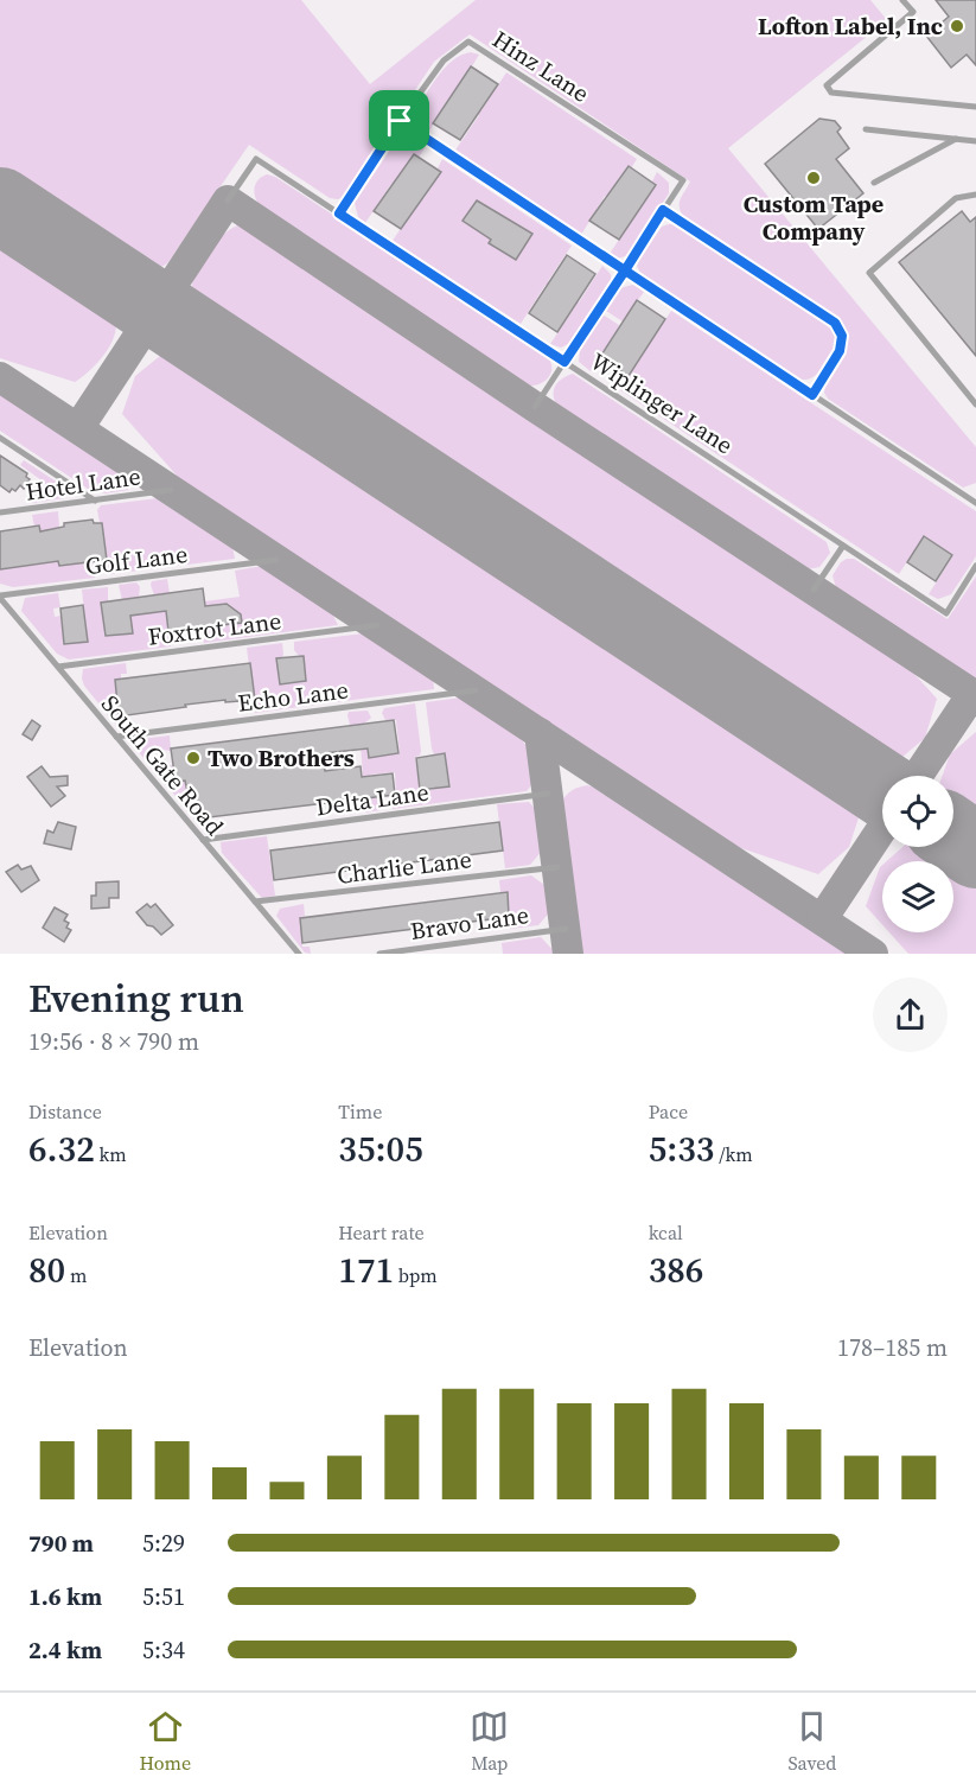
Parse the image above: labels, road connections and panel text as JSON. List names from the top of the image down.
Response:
{
  "streets": {
    "lane": [
      "Hinz Lane",
      "Wiplinger Lane",
      "Hotel Lane",
      "Golf Lane",
      "Foxtrot Lane",
      "Echo Lane",
      "South Gate Road",
      "Delta Lane",
      "Charlie Lane",
      "Bravo Lane"
    ]
  },
  "crossings": [
    ["Golf Lane", "South Gate Road"],
    ["Foxtrot Lane", "South Gate Road"],
    ["Echo Lane", "South Gate Road"],
    ["South Gate Road", "Delta Lane"],
    ["South Gate Road", "Charlie Lane"]
  ],
  "places": ["Lofton Label, Inc", "Custom Tape Company", "Two Brothers"],
  "page": {
    "heading": ["Evening run", "19:56 · 8 × 790 m"],
    "stats": [
      ["Distance", "6.32 km"],
      ["Time", "35:05"],
      ["Pace", "5:33 /km"],
      ["Elevation", "80 m"],
      ["Heart rate", "171 bpm"],
      ["kcal", "386"]
    ],
    "chart": ["Elevation", "178–185 m"],
    "list": [
      {
        "name": "790 m",
        "note": "5:29"
      },
      {
        "name": "1.6 km",
        "note": "5:51"
      },
      {
        "name": "2.4 km",
        "note": "5:34"
      }
    ],
    "tabs": ["Home", "Map", "Saved"]
  }
}
